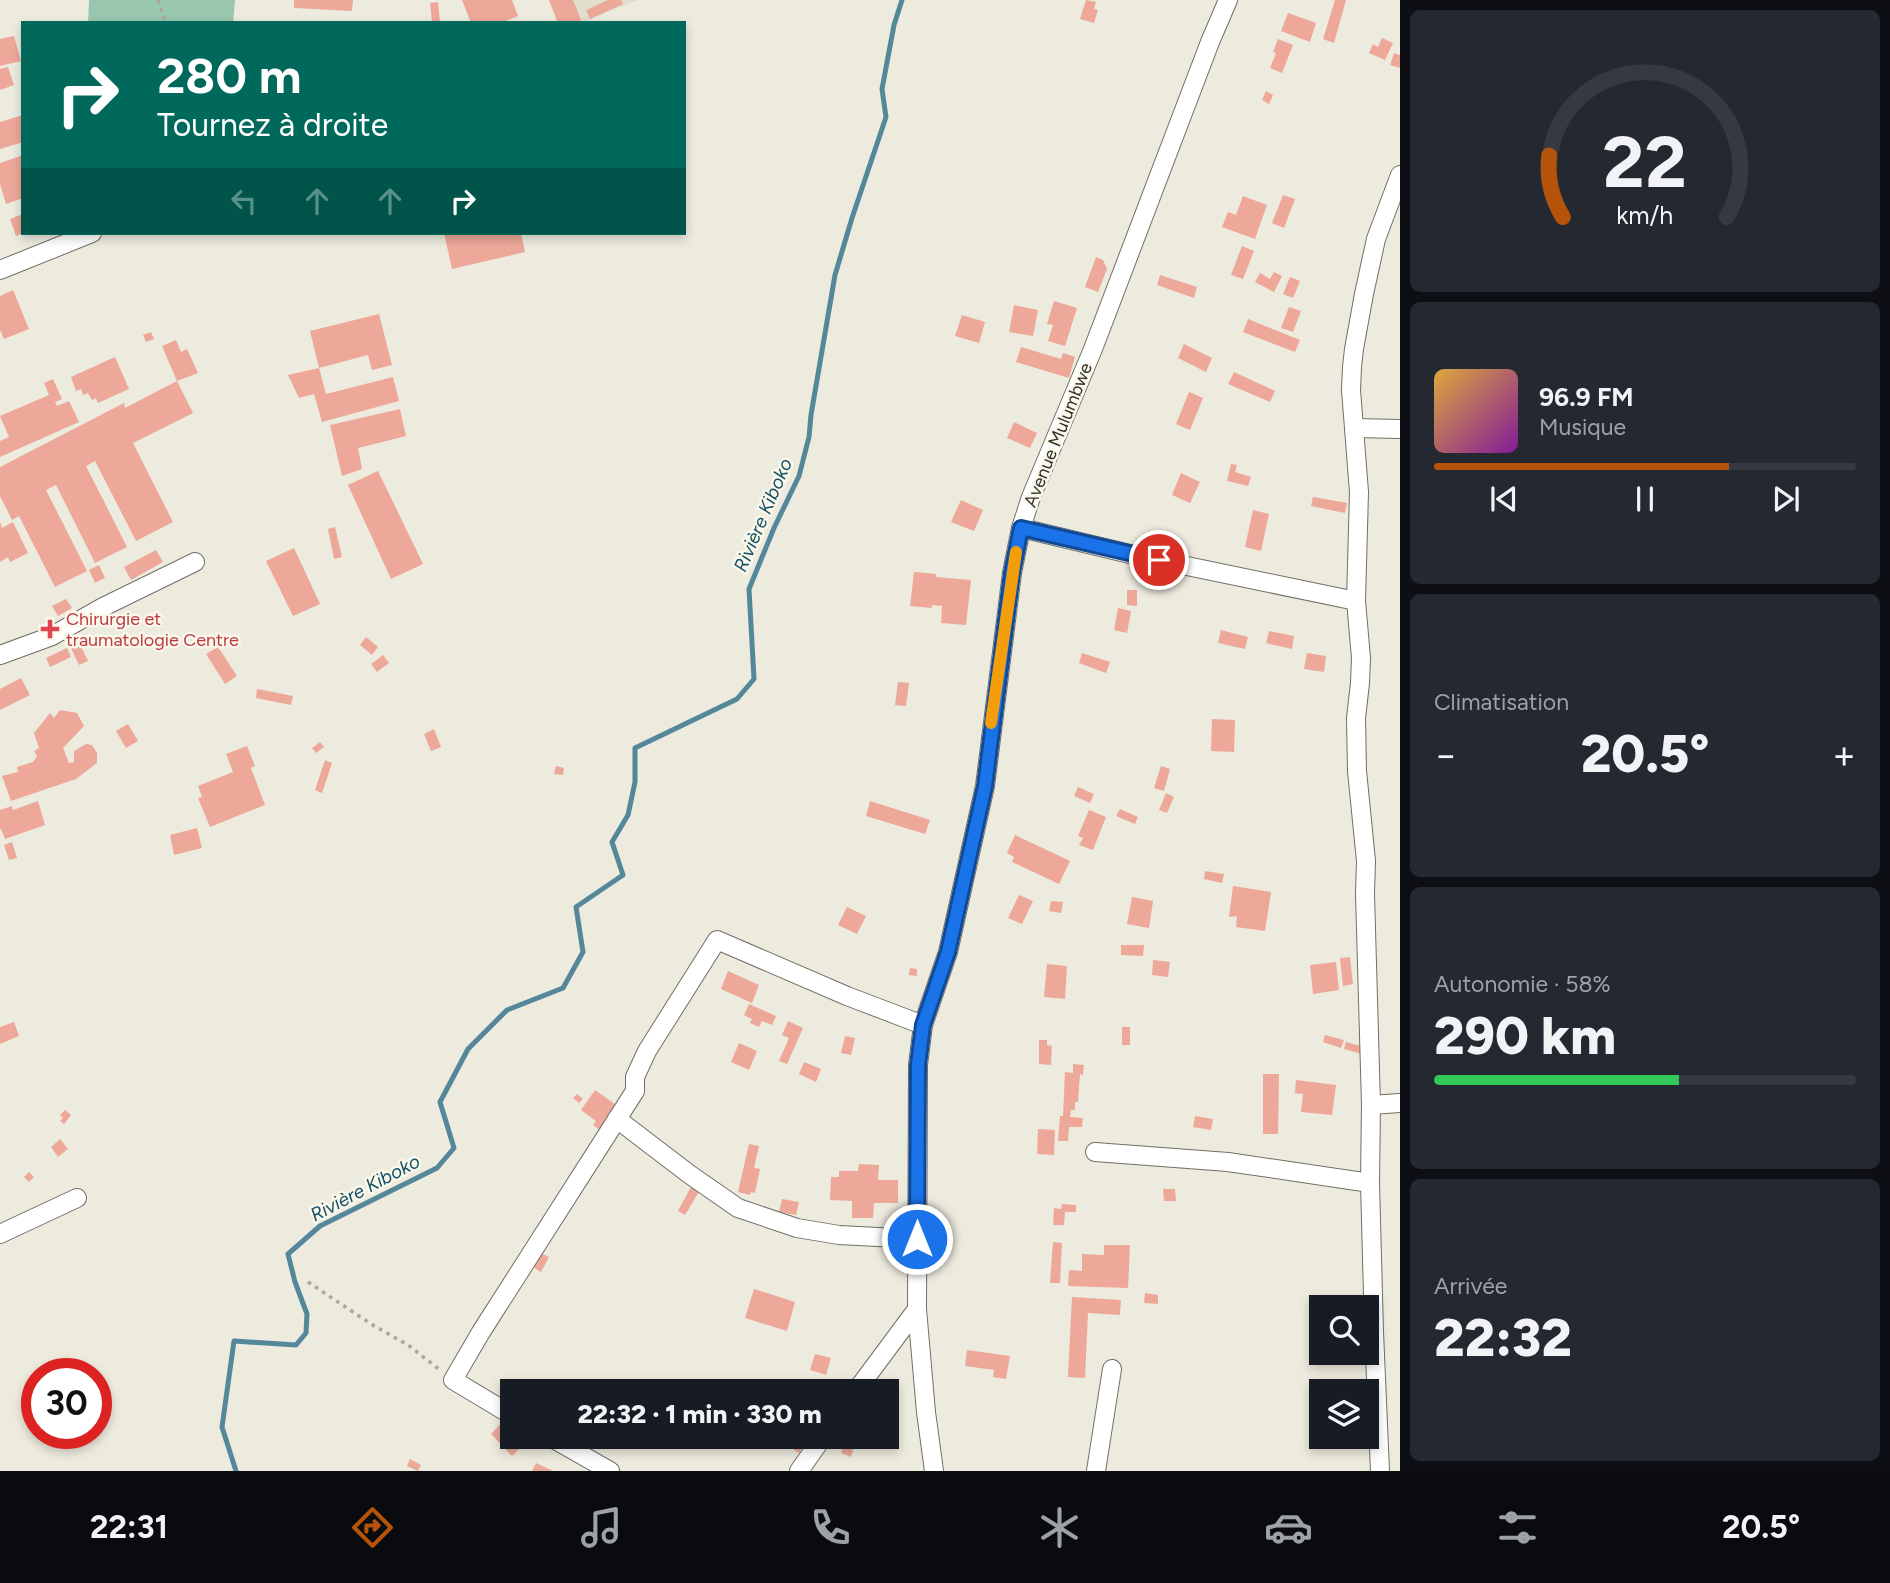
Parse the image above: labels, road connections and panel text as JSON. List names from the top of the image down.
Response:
{
  "streets": {
    "street": ["Avenue Mulumbwe"]
  },
  "water": ["Rivière Kiboko"],
  "places": {
    "health": ["Chirurgie et traumatologie Centre"]
  },
  "page": {
    "turn": ["280 m", "Tournez à droite"],
    "song": ["96.9 FM", "Musique"],
    "tile": [
      "Climatisation",
      ["Autonomie · 58%", "290 km"],
      ["Arrivée", "22:32"]
    ],
    "heat": ["−", "20.5°", "+"],
    "limit": "30",
    "trip": "22:32 · 1 min · 330 m",
    "tabs": ["22:31", "20.5°"],
    "gauge": ["22", "km/h"]
  }
}
